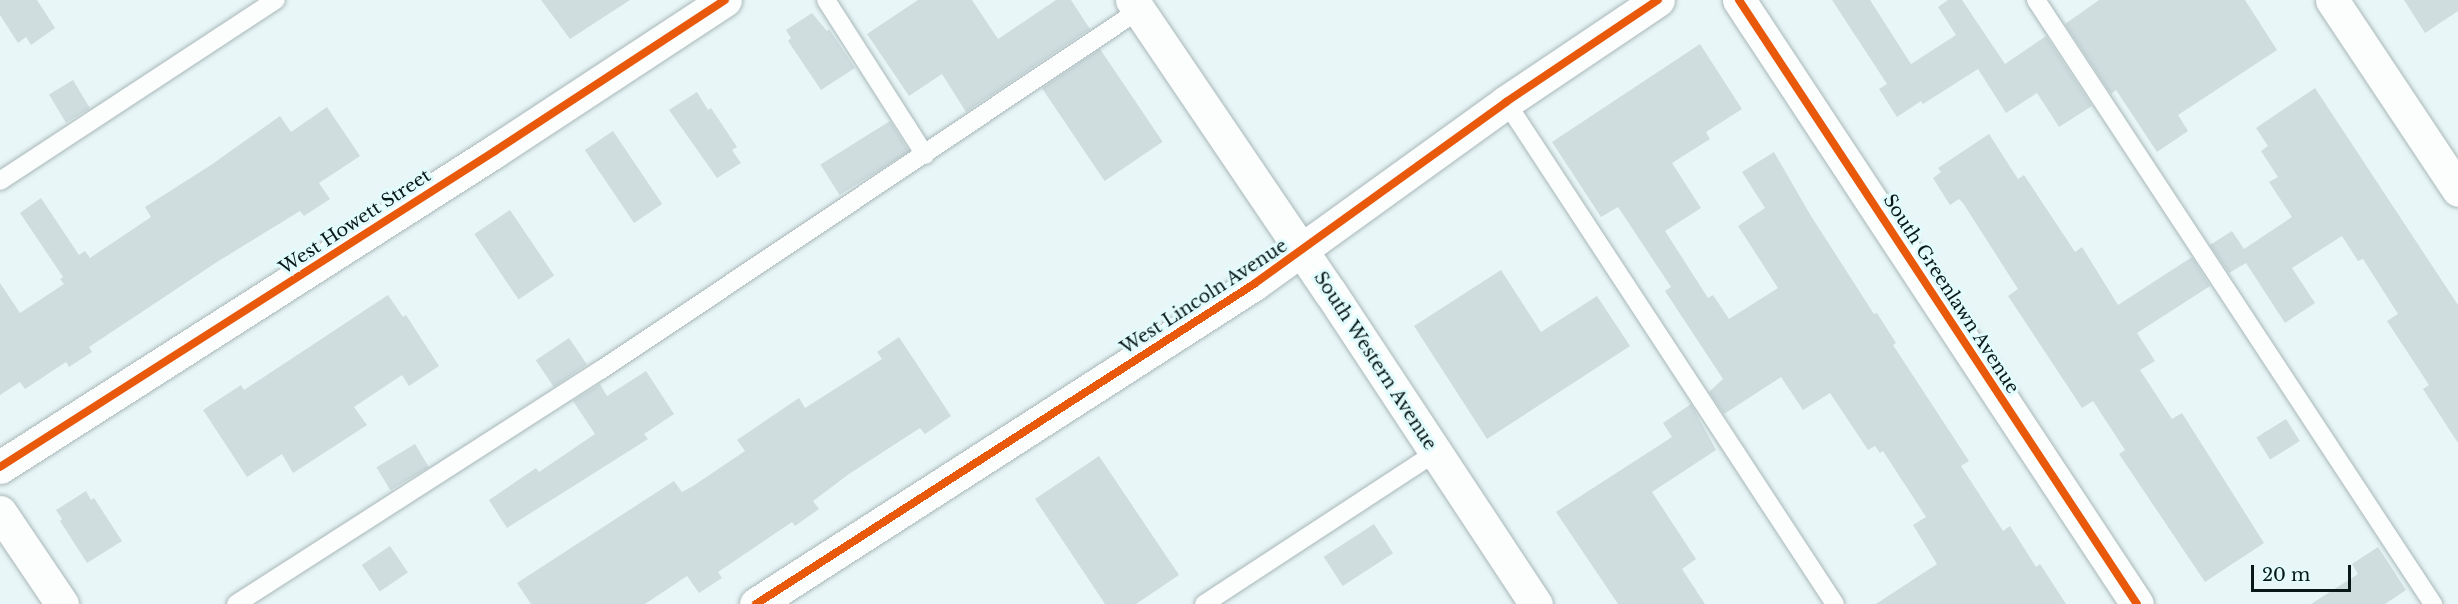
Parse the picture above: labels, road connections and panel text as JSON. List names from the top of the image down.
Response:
{
  "streets": {
    "main road": [
      "West Howett Street",
      "South Greenlawn Avenue",
      "West Lincoln Avenue",
      "South Western Avenue"
    ]
  },
  "crossings": [
    ["West Lincoln Avenue", "South Western Avenue"]
  ],
  "scale_bar": "20 m"
}
